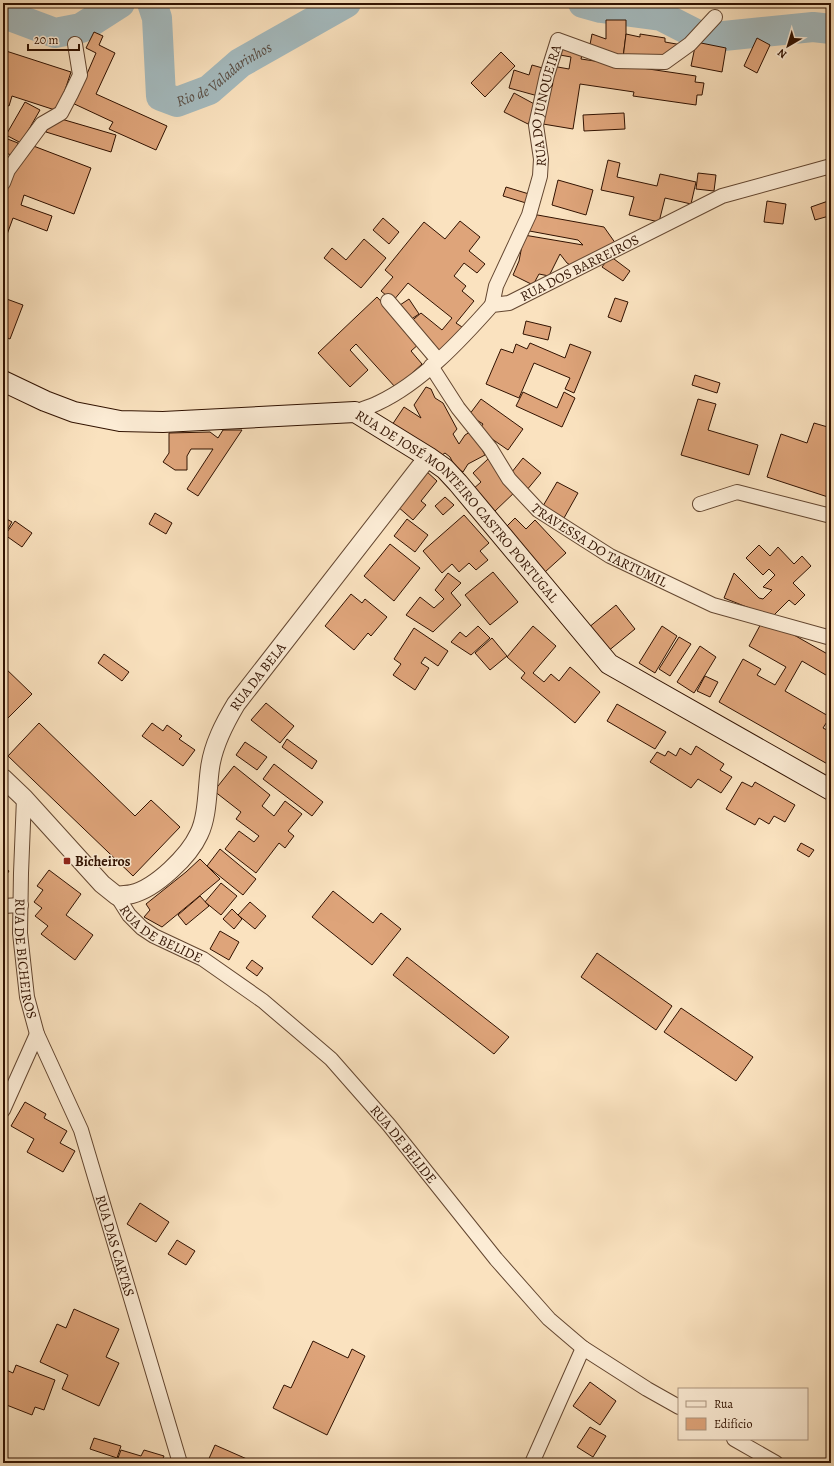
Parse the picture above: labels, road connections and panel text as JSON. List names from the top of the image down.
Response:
{
  "streets": {
    "main road": ["RUA DE JOSÉ MONTEIRO CASTRO PORTUGAL"],
    "street": [
      "RUA DO JUNQUEIRA",
      "RUA DOS BARREIROS",
      "TRAVESSA DO TARTUMIL",
      "RUA DA BELA",
      "RUA DE BELIDE",
      "RUA DE BICHEIROS",
      "RUA DAS CARTAS"
    ]
  },
  "crossings": [
    ["RUA DO JUNQUEIRA", "RUA DOS BARREIROS"],
    ["RUA DE JOSÉ MONTEIRO CASTRO PORTUGAL", "RUA DA BELA"],
    ["RUA DA BELA", "RUA DE BELIDE"],
    ["RUA DE BICHEIROS", "RUA DAS CARTAS"]
  ],
  "water": ["Rio de Valadarinhos"],
  "places": {
    "transit": ["Bicheiros"]
  },
  "legend": ["Rua", "Edifício"],
  "scale_bar": "20 m",
  "north": "bottom left"
}
